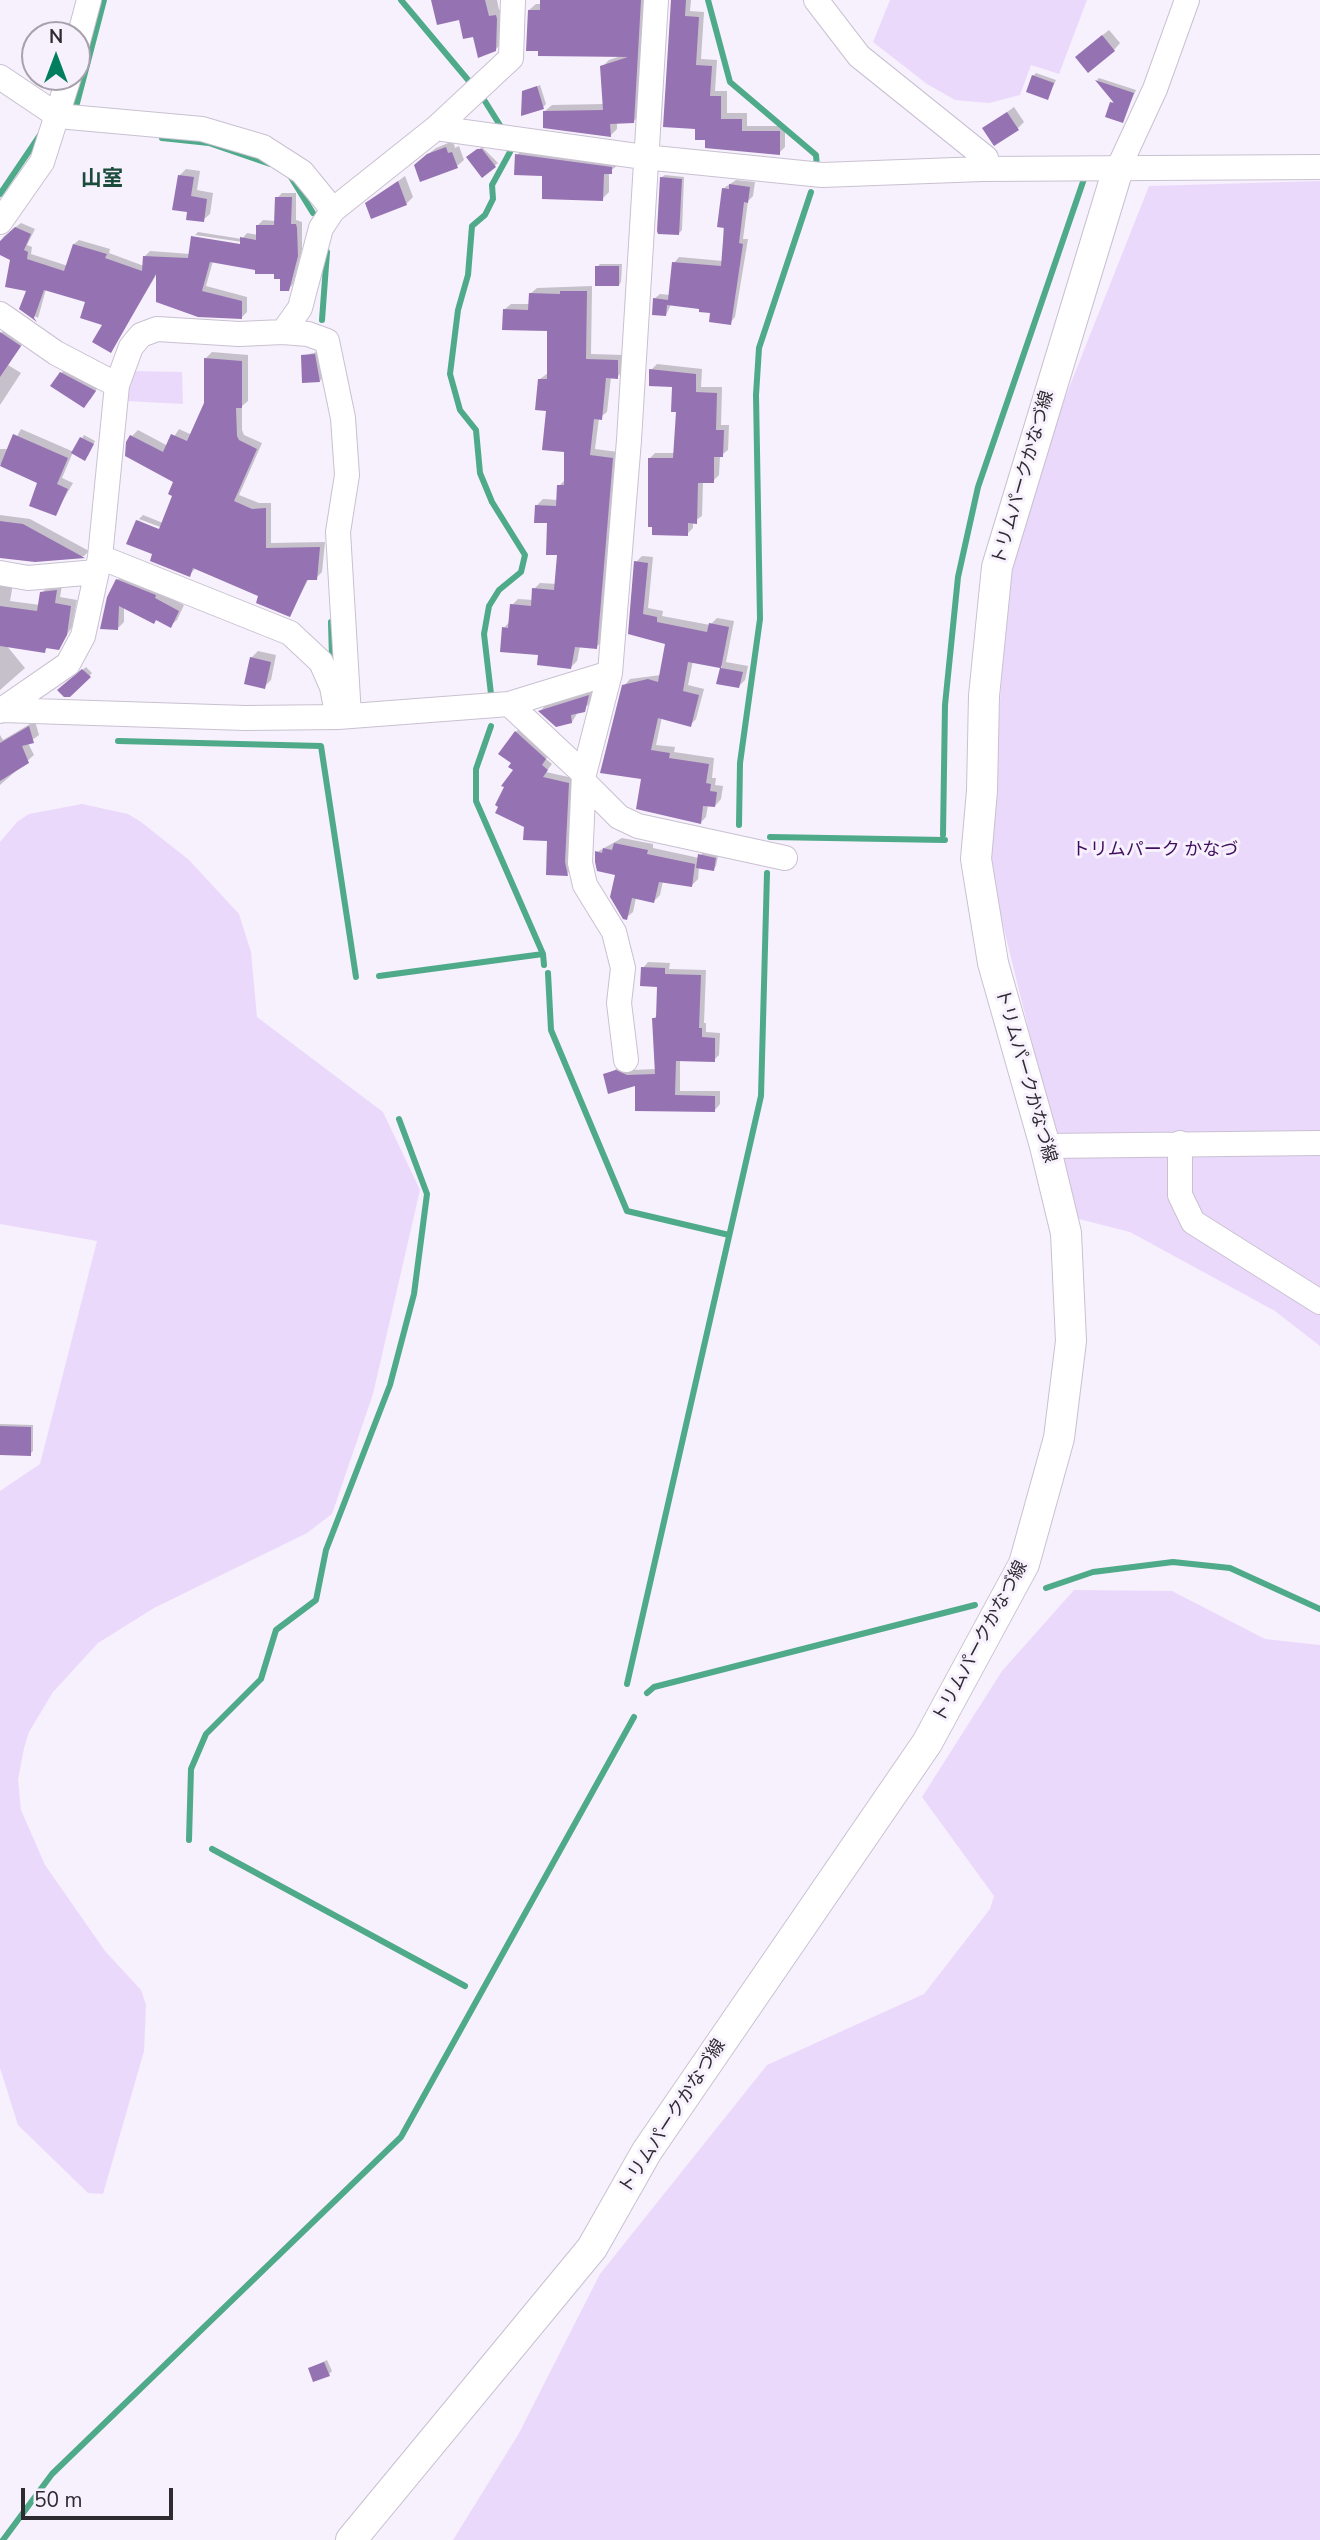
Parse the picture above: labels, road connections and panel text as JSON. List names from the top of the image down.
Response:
{
  "streets": {
    "main road": ["トリムパークかなづ線"]
  },
  "districts": ["山室"],
  "parks": ["トリムパーク かなづ"],
  "scale_bar": "50 m",
  "north": "top"
}
